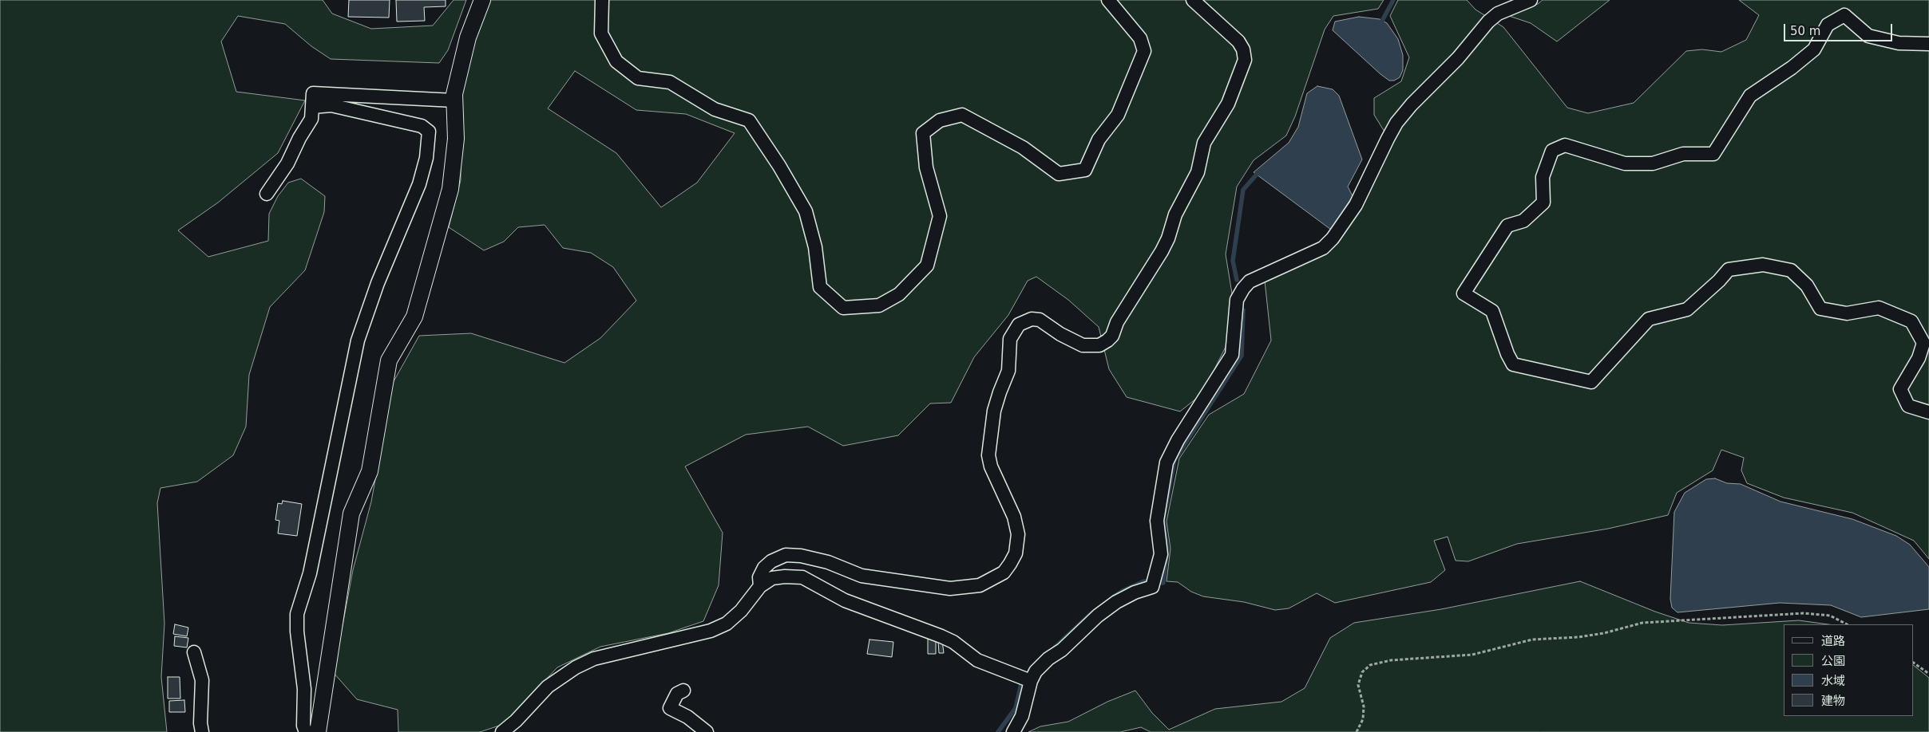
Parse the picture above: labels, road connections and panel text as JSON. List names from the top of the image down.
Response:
{
  "legend": [
    "道路",
    "公園",
    "水域",
    "建物"
  ],
  "scale_bar": "50 m"
}
